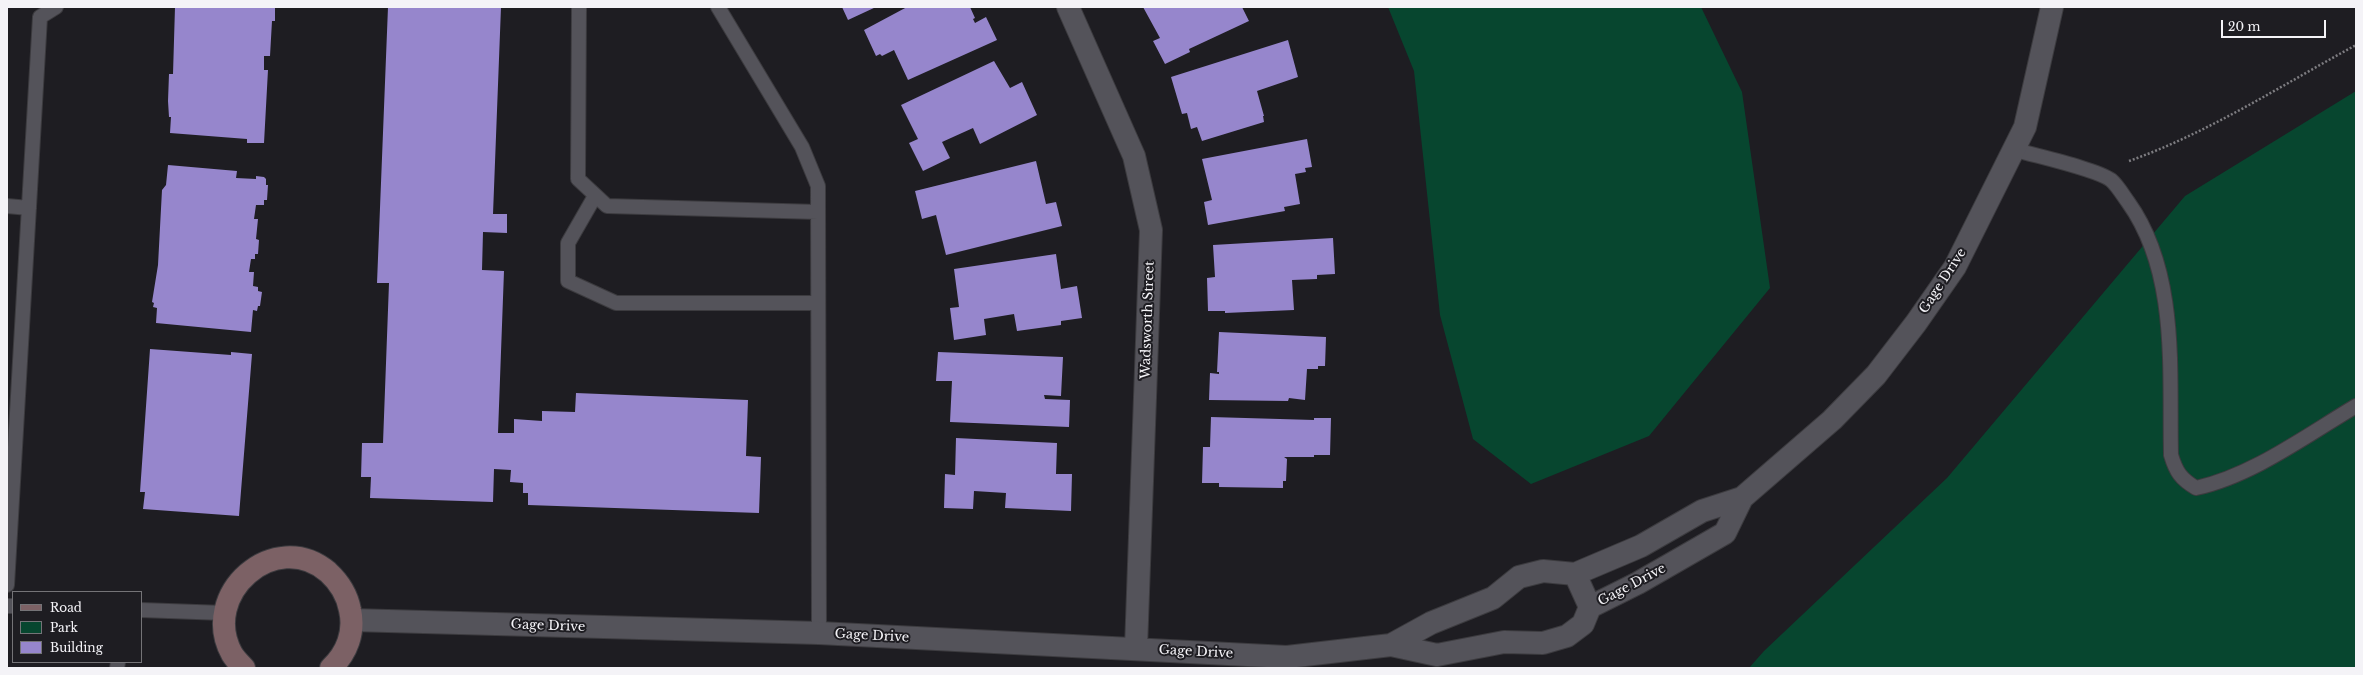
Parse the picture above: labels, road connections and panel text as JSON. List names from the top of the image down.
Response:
{
  "streets": {
    "street": ["Gage Drive", "Wadsworth Street"]
  },
  "crossings": [
    ["Gage Drive", "Wadsworth Street"]
  ],
  "legend": ["Road", "Park", "Building"],
  "scale_bar": "20 m"
}
